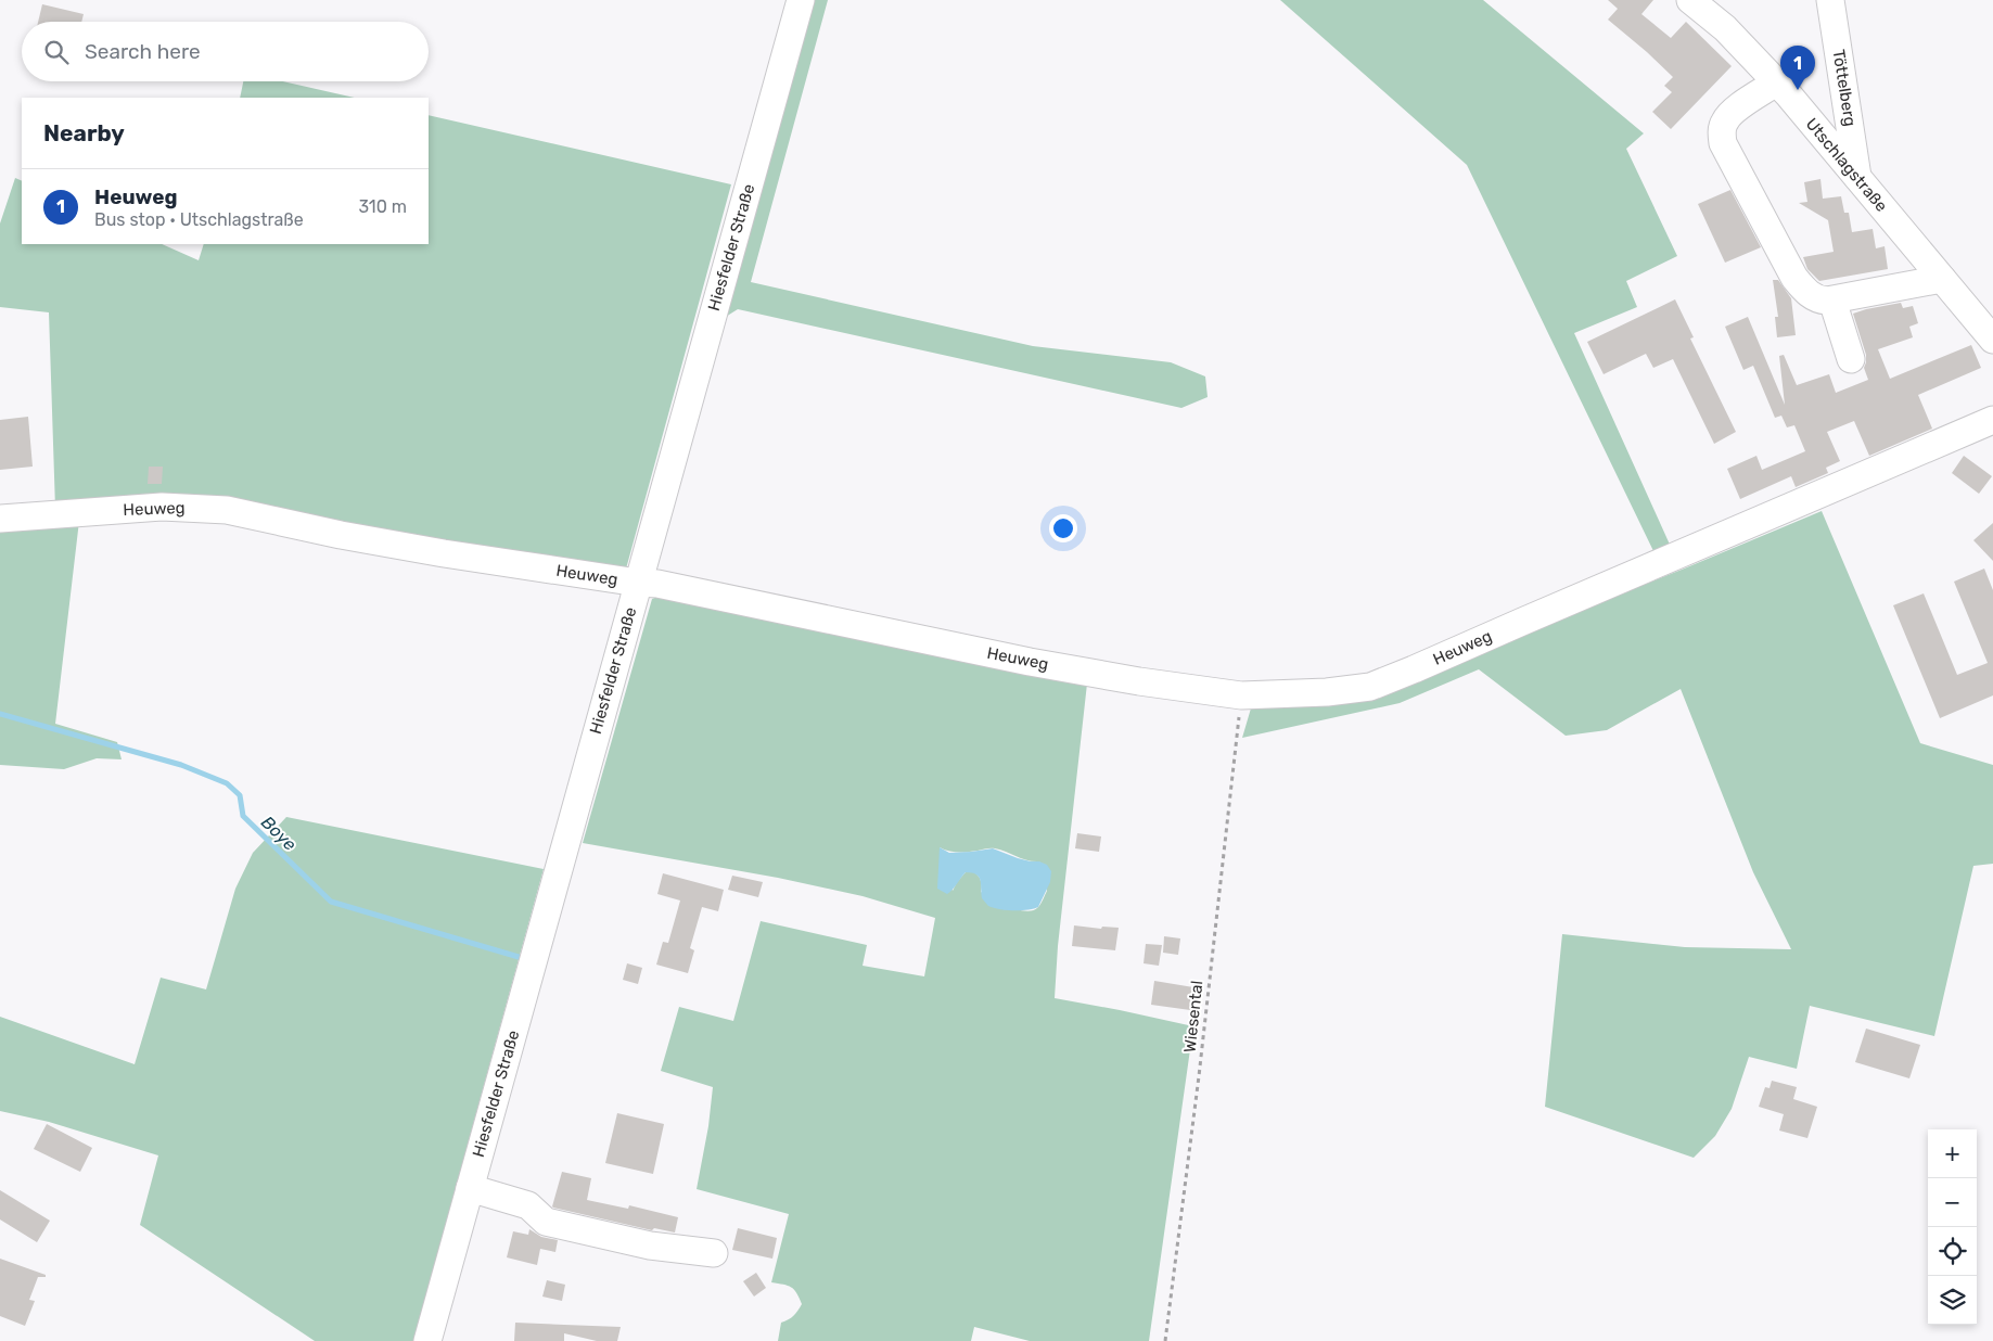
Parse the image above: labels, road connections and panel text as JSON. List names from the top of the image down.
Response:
{
  "streets": {
    "street": [
      "Töttelberg",
      "Utschlagstraße",
      "Hiesfelder Straße",
      "Heuweg"
    ],
    "path": ["Wiesental"]
  },
  "crossings": [
    ["Töttelberg", "Utschlagstraße"],
    ["Hiesfelder Straße", "Heuweg"],
    ["Heuweg", "Wiesental"]
  ],
  "water": ["Boye"],
  "page": {
    "search": "Search here",
    "pins": "1",
    "heading": "Nearby",
    "list": [
      {
        "mark": "1",
        "name": "Heuweg",
        "note": "Bus stop · Utschlagstraße",
        "value": "310 m"
      }
    ],
    "map_buttons": ["+", "−"]
  }
}
